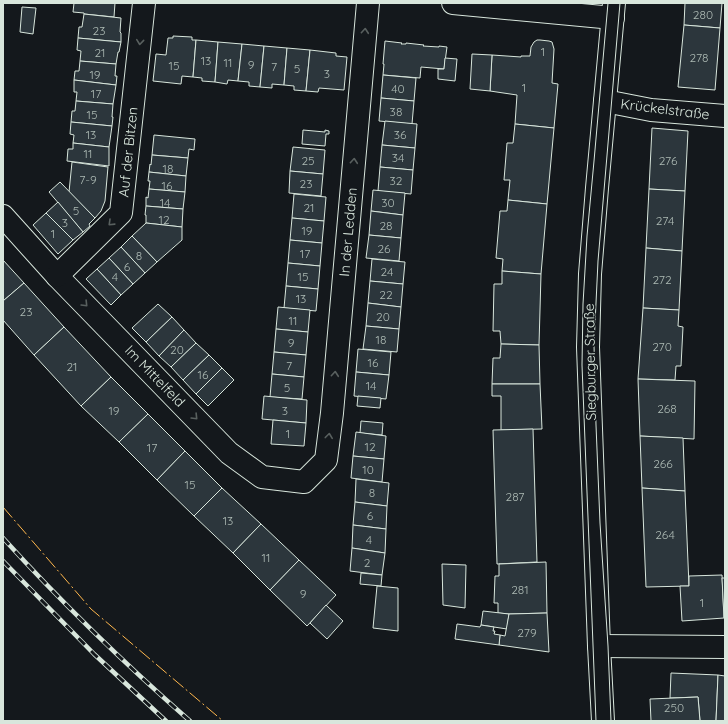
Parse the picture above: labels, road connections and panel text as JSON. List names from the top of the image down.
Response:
{
  "streets": {
    "street": [
      "Krückelstraße",
      "Auf der Bitzen",
      "In der Ledden",
      "Siegburger Straße",
      "Im Mittelfeld"
    ]
  },
  "crossings": [
    ["Krückelstraße", "Siegburger Straße"],
    ["Auf der Bitzen", "Im Mittelfeld"],
    ["In der Ledden", "Im Mittelfeld"]
  ],
  "one_way": ["Auf der Bitzen", "In der Ledden", "Im Mittelfeld"],
  "house_numbers": [
    "280",
    "23",
    "1",
    "21",
    "278",
    "13",
    "11",
    "9",
    "15",
    "7",
    "5",
    "3",
    "19",
    "1",
    "40",
    "17",
    "38",
    "15",
    "13",
    "36",
    "11",
    "34",
    "25",
    "276",
    "18",
    "7-9",
    "32",
    "23",
    "16",
    "14",
    "30",
    "21",
    "5",
    "12",
    "274",
    "3",
    "28",
    "19",
    "1",
    "26",
    "17",
    "8",
    "6",
    "24",
    "4",
    "15",
    "272",
    "22",
    "13",
    "23",
    "20",
    "11",
    "18",
    "9",
    "270",
    "20",
    "16",
    "7",
    "21",
    "16",
    "14",
    "5",
    "268",
    "19",
    "3",
    "1",
    "12",
    "17",
    "266",
    "10",
    "15",
    "8",
    "287",
    "6",
    "13",
    "264",
    "4",
    "11",
    "2",
    "281",
    "9",
    "1",
    "279",
    "250"
  ]
}
